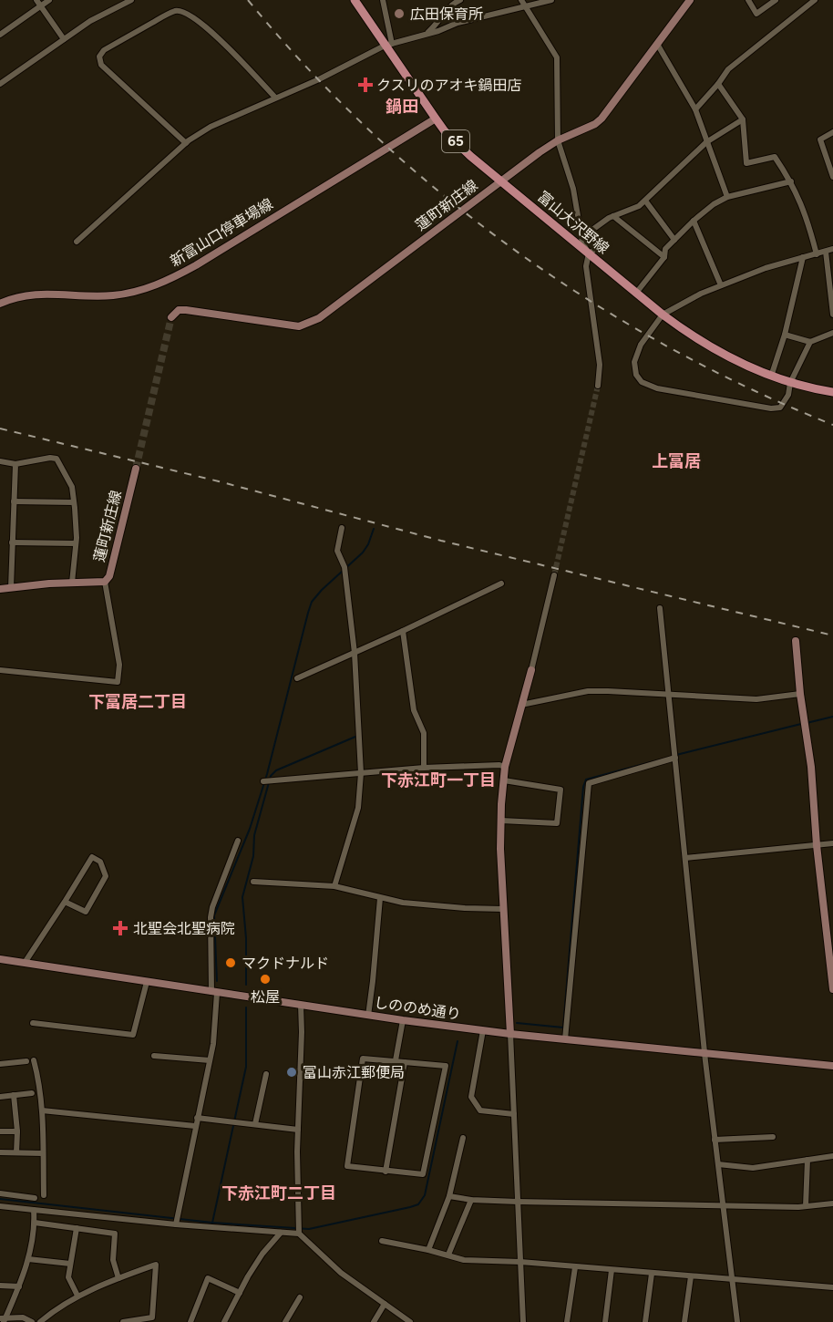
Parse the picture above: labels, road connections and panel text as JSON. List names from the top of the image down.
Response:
{
  "streets": {
    "main road": [
      "65",
      "蓮町新庄線",
      "富山大沢野線",
      "新富山口停車場線",
      "しののめ通り"
    ]
  },
  "crossings": [
    ["蓮町新庄線", "富山大沢野線"],
    ["富山大沢野線", "新富山口停車場線"]
  ],
  "districts": [
    "鍋田",
    "上冨居",
    "下冨居二丁目",
    "下赤江町一丁目",
    "下赤江町二丁目"
  ],
  "places": {
    "other": [
      "広田保育所",
      "マクドナルド",
      "松屋",
      "富山赤江郵便局"
    ],
    "health": ["クスリのアオキ鍋田店", "北聖会北聖病院"]
  }
}
